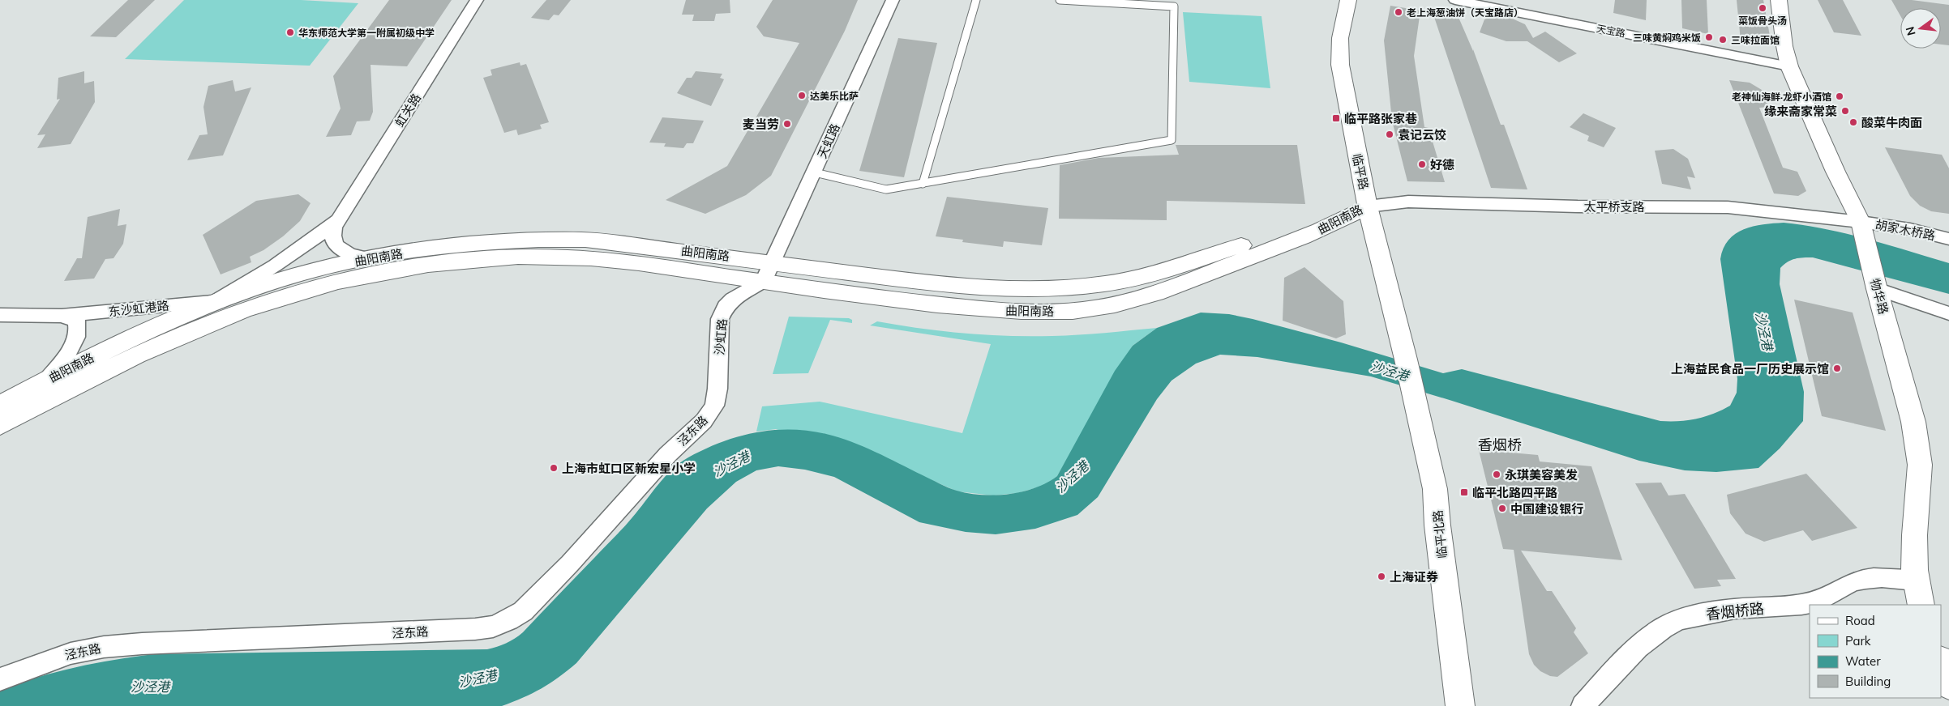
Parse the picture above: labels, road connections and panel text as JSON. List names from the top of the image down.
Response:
{
  "streets": {
    "main road": [
      "临平路",
      "曲阳南路",
      "物华路",
      "临平北路"
    ],
    "street": [
      "天宝路",
      "虹关路",
      "天虹路",
      "太平桥支路",
      "胡家木桥路",
      "东沙虹港路",
      "沙虹路",
      "泾东路",
      "香烟桥路"
    ]
  },
  "crossings": [
    ["天宝路", "物华路"],
    ["虹关路", "曲阳南路"],
    ["虹关路", "东沙虹港路"],
    ["天虹路", "曲阳南路"],
    ["天虹路", "沙虹路"],
    ["临平路", "太平桥支路"],
    ["临平路", "曲阳南路"],
    ["临平路", "临平北路"],
    ["太平桥支路", "曲阳南路"],
    ["太平桥支路", "胡家木桥路"],
    ["太平桥支路", "物华路"],
    ["曲阳南路", "东沙虹港路"],
    ["曲阳南路", "沙虹路"],
    ["胡家木桥路", "物华路"],
    ["物华路", "香烟桥路"],
    ["沙虹路", "泾东路"]
  ],
  "districts": ["香烟桥"],
  "water": ["沙泾港"],
  "places": {
    "other": [
      "菜饭骨头汤",
      "老上海葱油饼（天宝路店）",
      "华东师范大学第一附属初级中学",
      "三味黄焖鸡米饭",
      "三味拉面馆",
      "达美乐比萨",
      "老神仙海鲜·龙虾小酒馆",
      "缘来斋家常菜",
      "酸菜牛肉面",
      "麦当劳",
      "袁记云饺",
      "好德",
      "上海益民食品一厂历史展示馆",
      "上海市虹口区新宏星小学",
      "永琪美容美发",
      "中国建设银行",
      "上海证券"
    ],
    "transit": ["临平路张家巷", "临平北路四平路"]
  },
  "legend": [
    "Road",
    "Park",
    "Water",
    "Building"
  ],
  "north": "left"
}
